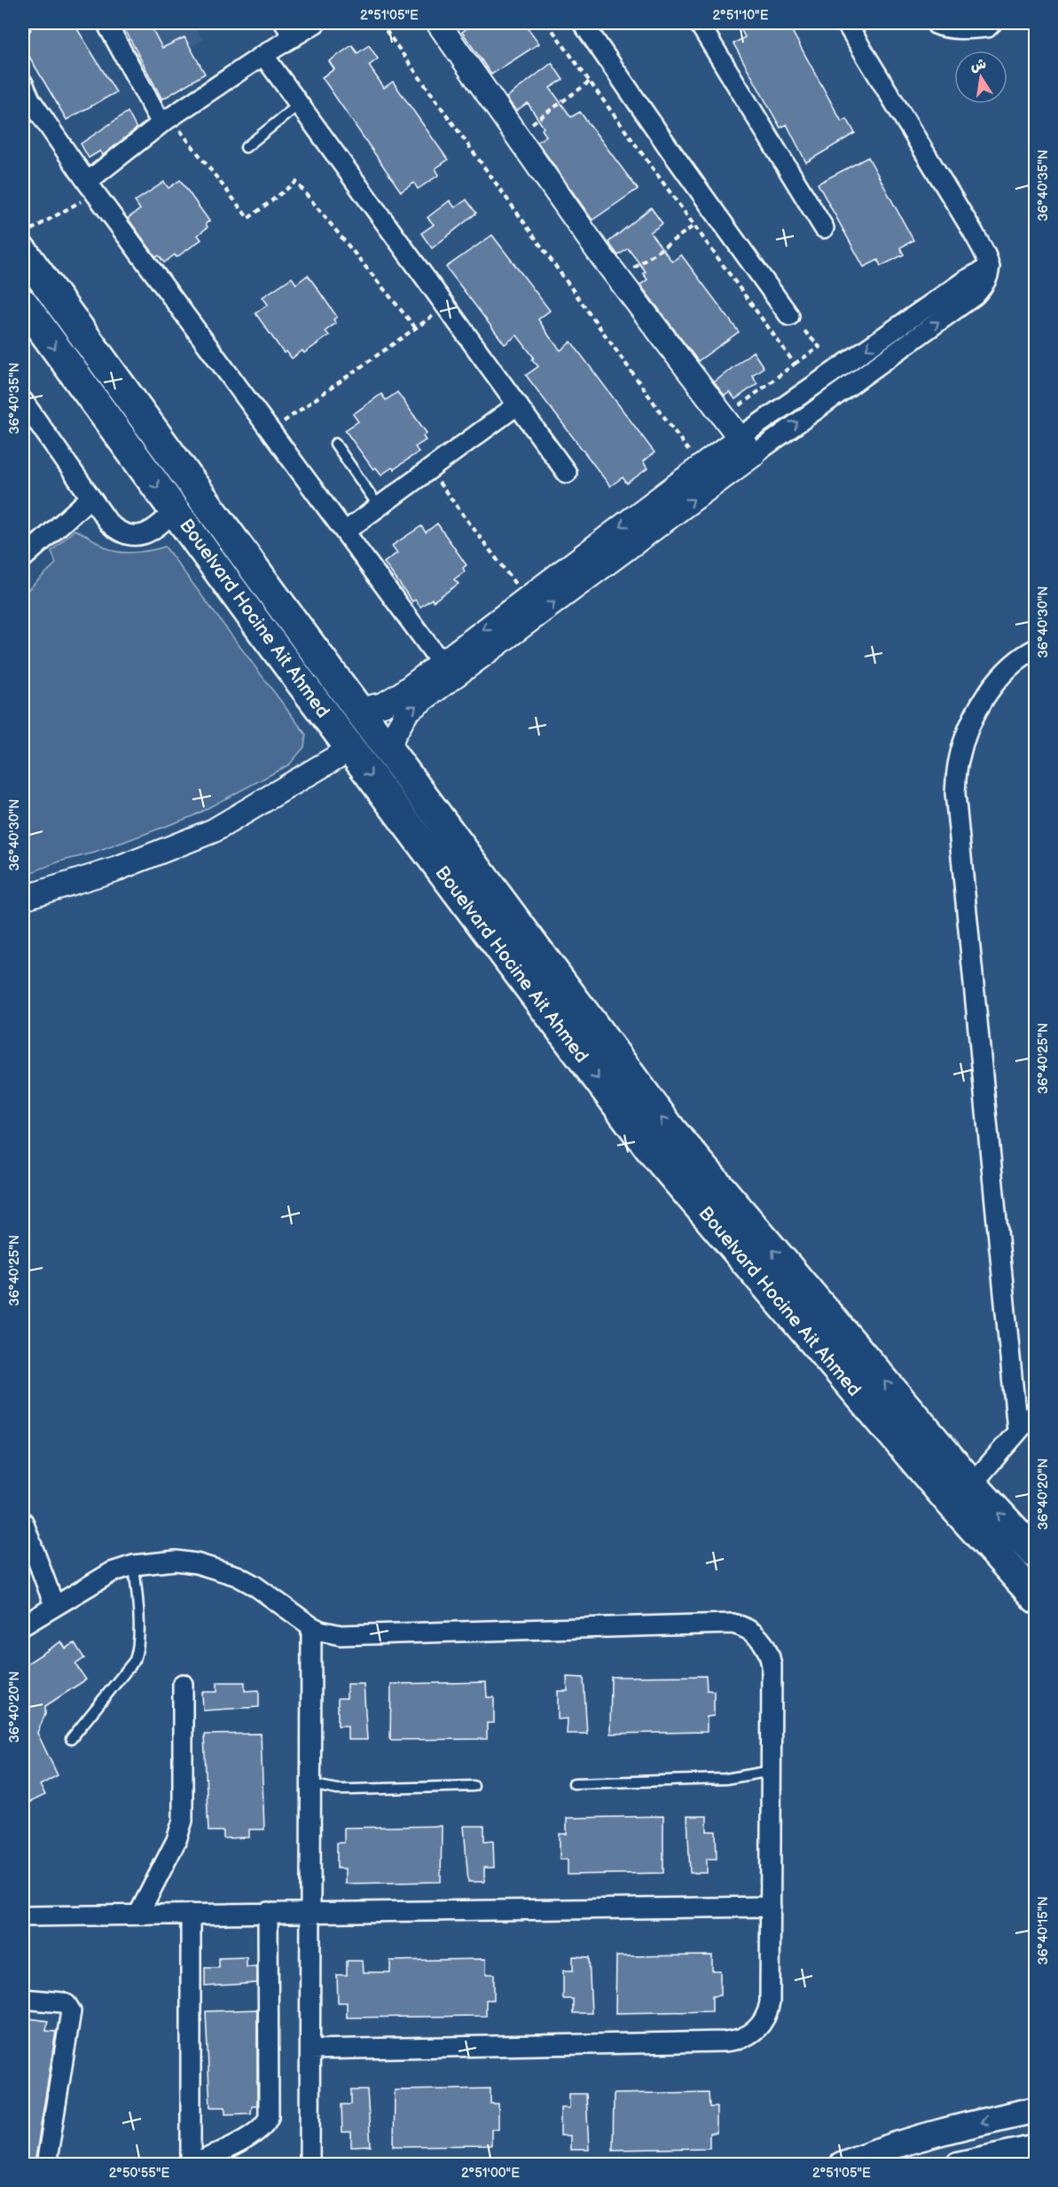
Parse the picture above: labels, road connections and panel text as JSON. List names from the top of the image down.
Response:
{
  "streets": {
    "main road": ["Bouelvard Hocine Ait Ahmed"]
  },
  "north": "top",
  "coordinates": [
    "2°51'05\"E",
    "2°51'10\"E",
    "36°40'35\"N",
    "36°40'30\"N",
    "36°40'25\"N",
    "36°40'20\"N",
    "36°40'15\"N",
    "2°50'55\"E",
    "2°51'00\"E"
  ]
}
